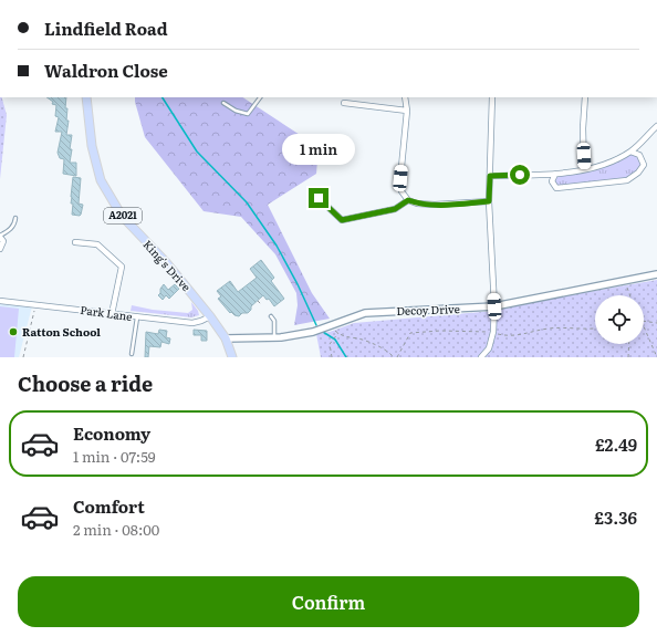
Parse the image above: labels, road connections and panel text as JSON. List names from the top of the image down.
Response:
{
  "streets": {
    "main road": ["A2021", "King's Drive"],
    "street": ["Decoy Drive", "Park Lane"]
  },
  "crossings": [
    ["King's Drive", "Decoy Drive"],
    ["King's Drive", "Park Lane"]
  ],
  "places": ["Ratton School"],
  "page": {
    "banner": ["Lindfield Road", "Waldron Close"],
    "bubble": "1 min",
    "heading": "Choose a ride",
    "list": [
      {
        "name": "Economy",
        "note": "1 min · 07:59",
        "value": "£2.49"
      },
      {
        "name": "Comfort",
        "note": "2 min · 08:00",
        "value": "£3.36"
      }
    ],
    "buttons": "Confirm"
  }
}
